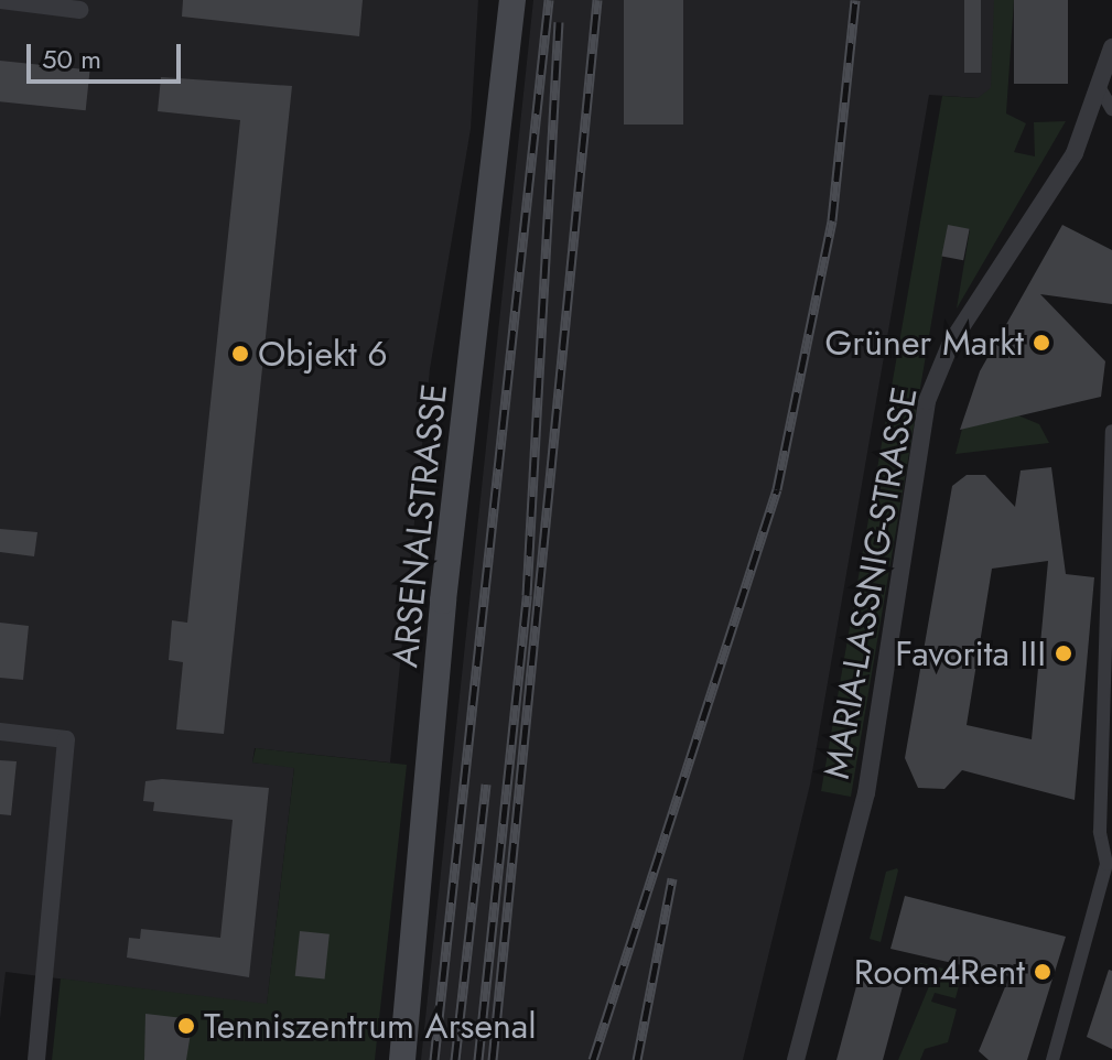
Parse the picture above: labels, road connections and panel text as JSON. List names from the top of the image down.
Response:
{
  "streets": {
    "main road": ["ARSENALSTRASSE"],
    "street": ["MARIA-LASSNIG-STRASSE"]
  },
  "places": [
    "Grüner Markt",
    "Objekt 6",
    "Favorita III",
    "Room4Rent",
    "Tenniszentrum Arsenal"
  ],
  "scale_bar": "50 m"
}
